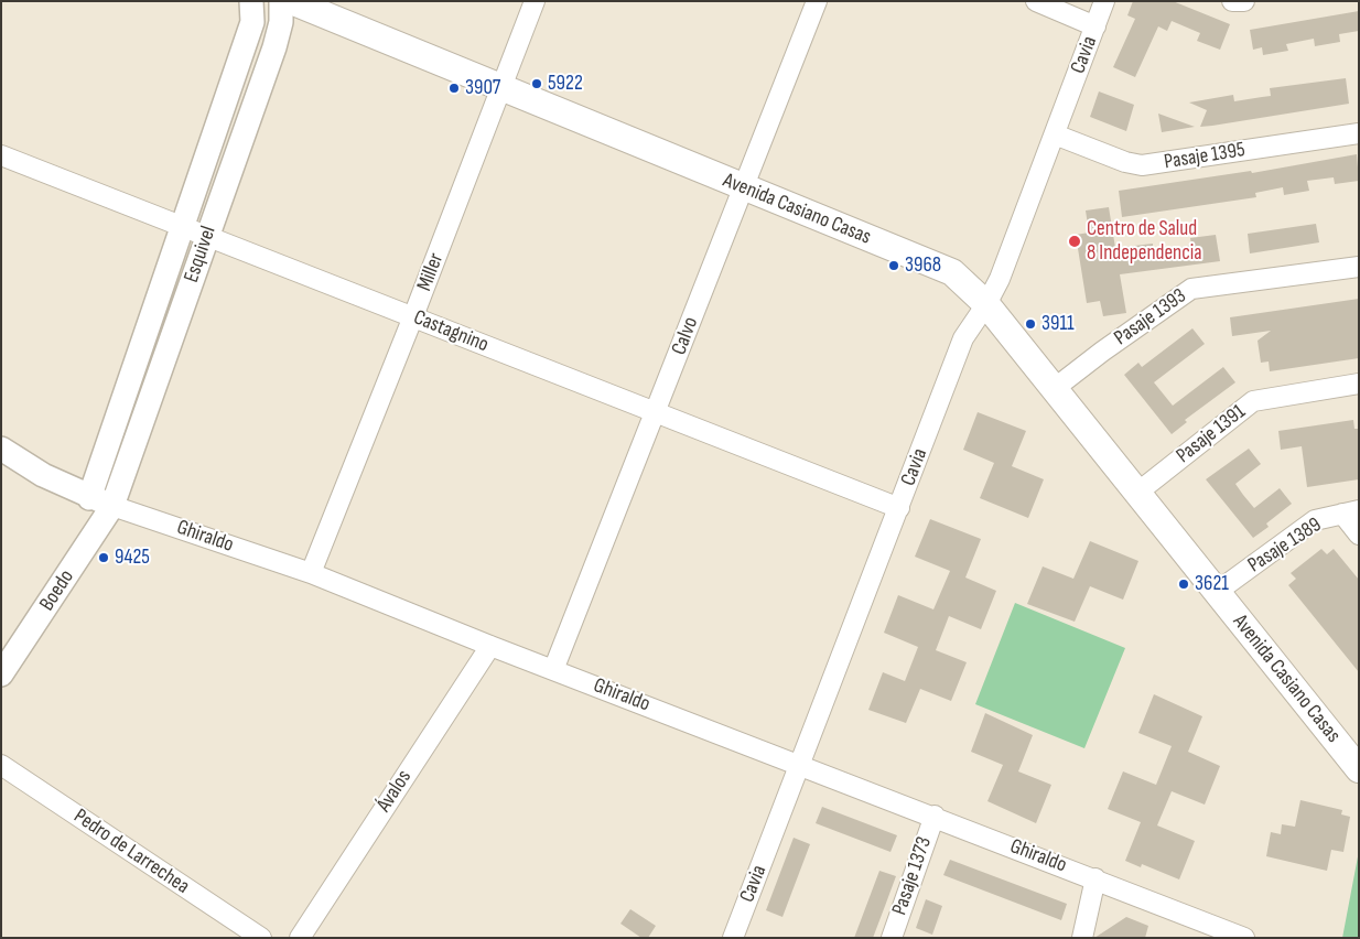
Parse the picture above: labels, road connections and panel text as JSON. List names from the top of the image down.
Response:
{
  "streets": {
    "main road": ["Avenida Casiano Casas"],
    "street": [
      "Cavia",
      "Pasaje 1395",
      "Esquivel",
      "Miller",
      "Pasaje 1393",
      "Castagnino",
      "Calvo",
      "Pasaje 1391",
      "Ghiraldo",
      "Pasaje 1389",
      "Boedo",
      "Ávalos",
      "Pedro de Larrechea",
      "Pasaje 1373"
    ]
  },
  "crossings": [
    ["Cavia", "Pasaje 1395"],
    ["Cavia", "Avenida Casiano Casas"],
    ["Cavia", "Castagnino"],
    ["Cavia", "Ghiraldo"],
    ["Avenida Casiano Casas", "Miller"],
    ["Avenida Casiano Casas", "Pasaje 1393"],
    ["Avenida Casiano Casas", "Calvo"],
    ["Avenida Casiano Casas", "Pasaje 1391"],
    ["Avenida Casiano Casas", "Pasaje 1389"],
    ["Esquivel", "Castagnino"],
    ["Esquivel", "Ghiraldo"],
    ["Esquivel", "Boedo"],
    ["Miller", "Castagnino"],
    ["Miller", "Ghiraldo"],
    ["Castagnino", "Calvo"],
    ["Calvo", "Ghiraldo"],
    ["Ghiraldo", "Boedo"],
    ["Ghiraldo", "Ávalos"],
    ["Ghiraldo", "Pasaje 1373"]
  ],
  "places": [
    "5922",
    "3907",
    "Centro de Salud 8 Independencia",
    "3968",
    "3911",
    "9425",
    "3621"
  ]
}
